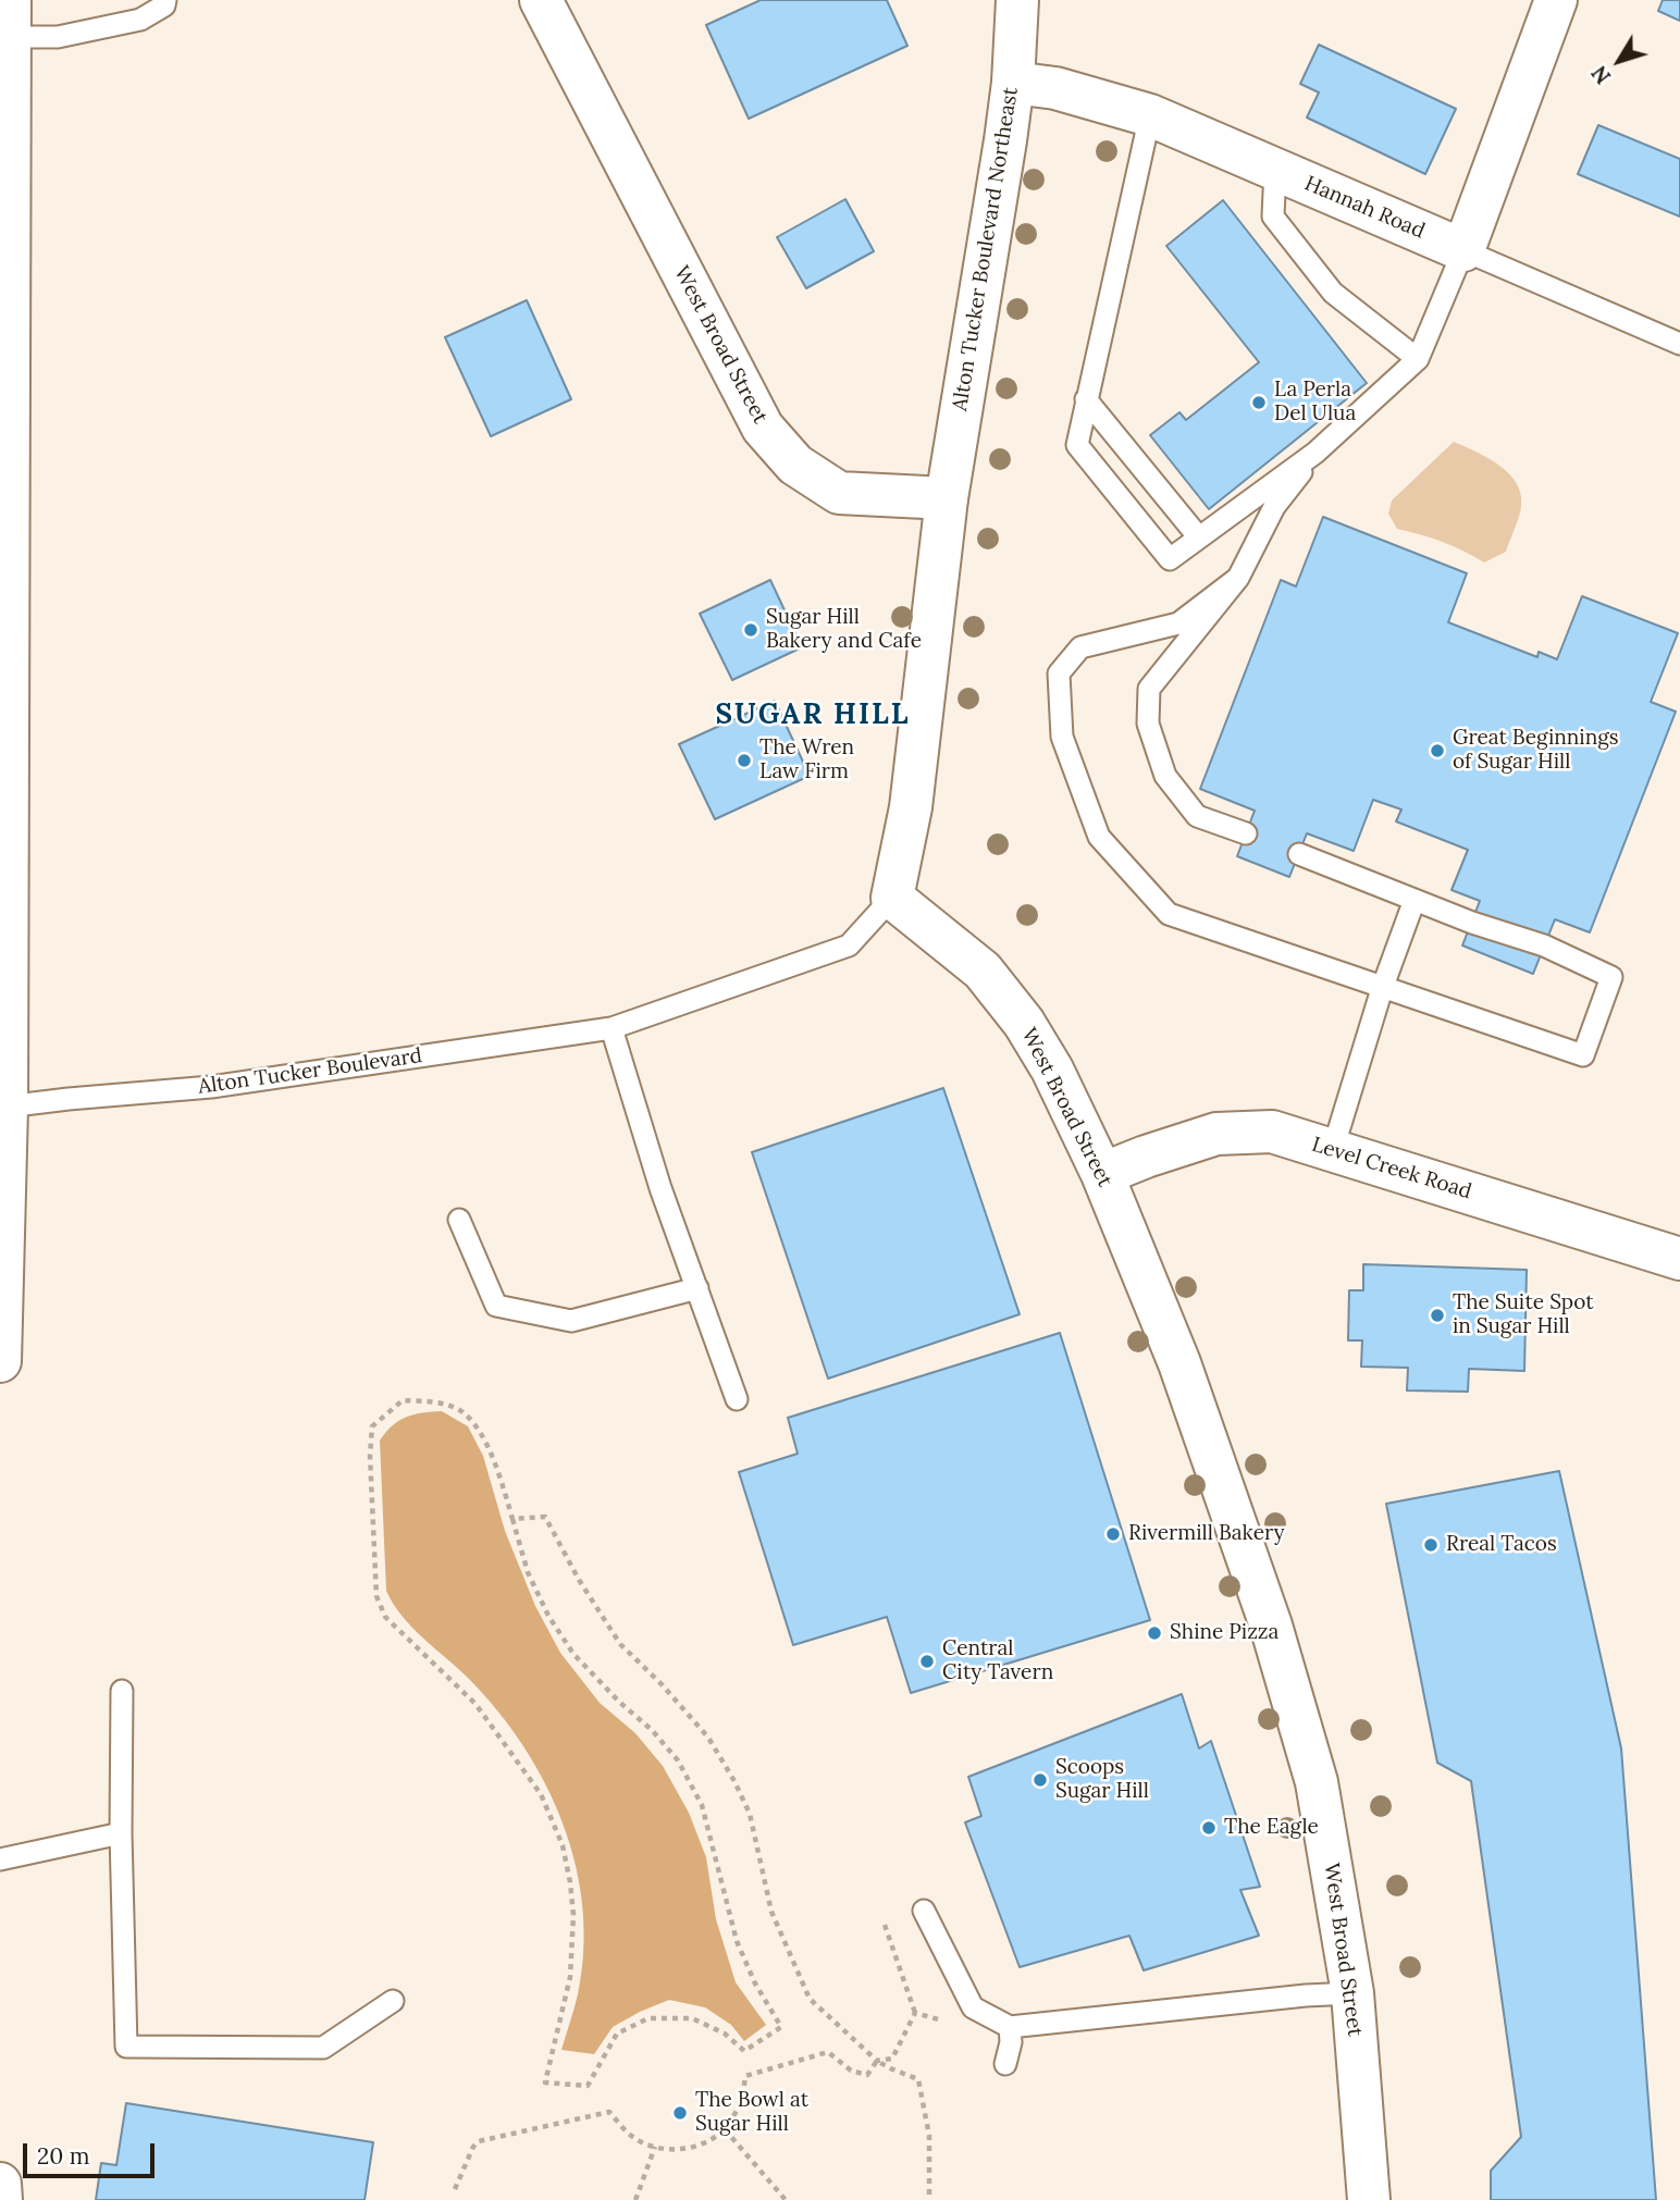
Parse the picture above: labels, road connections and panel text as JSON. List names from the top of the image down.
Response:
{
  "streets": {
    "main road": [
      "Hannah Road",
      "Alton Tucker Boulevard Northeast",
      "West Broad Street",
      "Level Creek Road"
    ],
    "lane": ["Alton Tucker Boulevard"]
  },
  "crossings": [
    ["Hannah Road", "Alton Tucker Boulevard Northeast"],
    ["Alton Tucker Boulevard Northeast", "West Broad Street"],
    ["West Broad Street", "Alton Tucker Boulevard"],
    ["West Broad Street", "Level Creek Road"]
  ],
  "districts": ["SUGAR HILL"],
  "places": [
    "La Perla Del Ulua",
    "Sugar Hill Bakery and Cafe",
    "Great Beginnings of Sugar Hill",
    "The Wren Law Firm",
    "The Suite Spot in Sugar Hill",
    "Rivermill Bakery",
    "Rreal Tacos",
    "Shine Pizza",
    "Central City Tavern",
    "Scoops Sugar Hill",
    "The Eagle",
    "The Bowl at Sugar Hill"
  ],
  "scale_bar": "20 m",
  "north": "bottom left"
}
